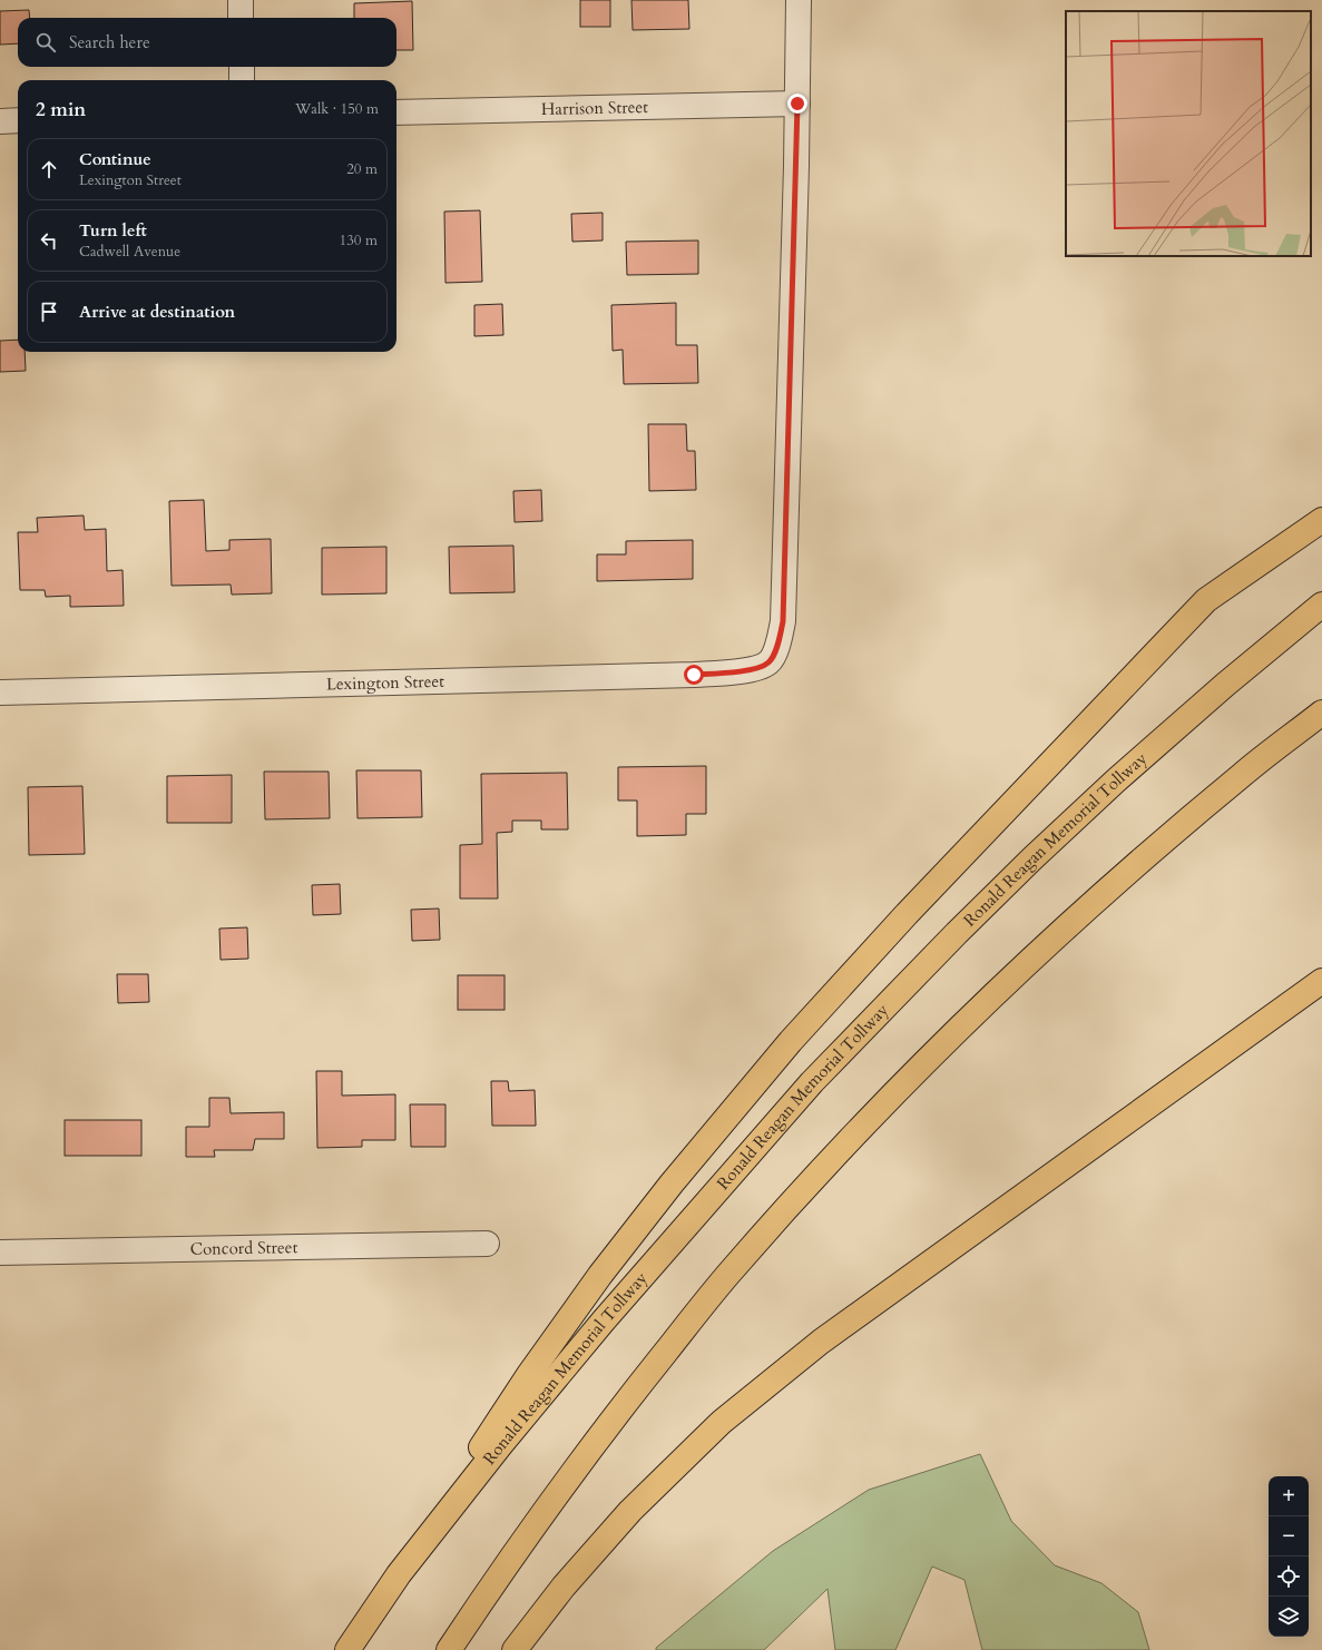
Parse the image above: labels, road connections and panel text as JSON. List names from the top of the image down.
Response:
{
  "streets": {
    "highway": ["Ronald Reagan Memorial Tollway"],
    "street": ["Harrison Street", "Lexington Street", "Concord Street"]
  },
  "crossings": [
    ["Harrison Street", "Lexington Street"]
  ],
  "page": {
    "search": "Search here",
    "heading": ["2 min", "Walk · 150 m"],
    "list": [
      ["Continue", "Lexington Street", "20 m"],
      ["Turn left", "Cadwell Avenue", "130 m"],
      "Arrive at destination"
    ],
    "map_buttons": ["+", "−"]
  }
}
